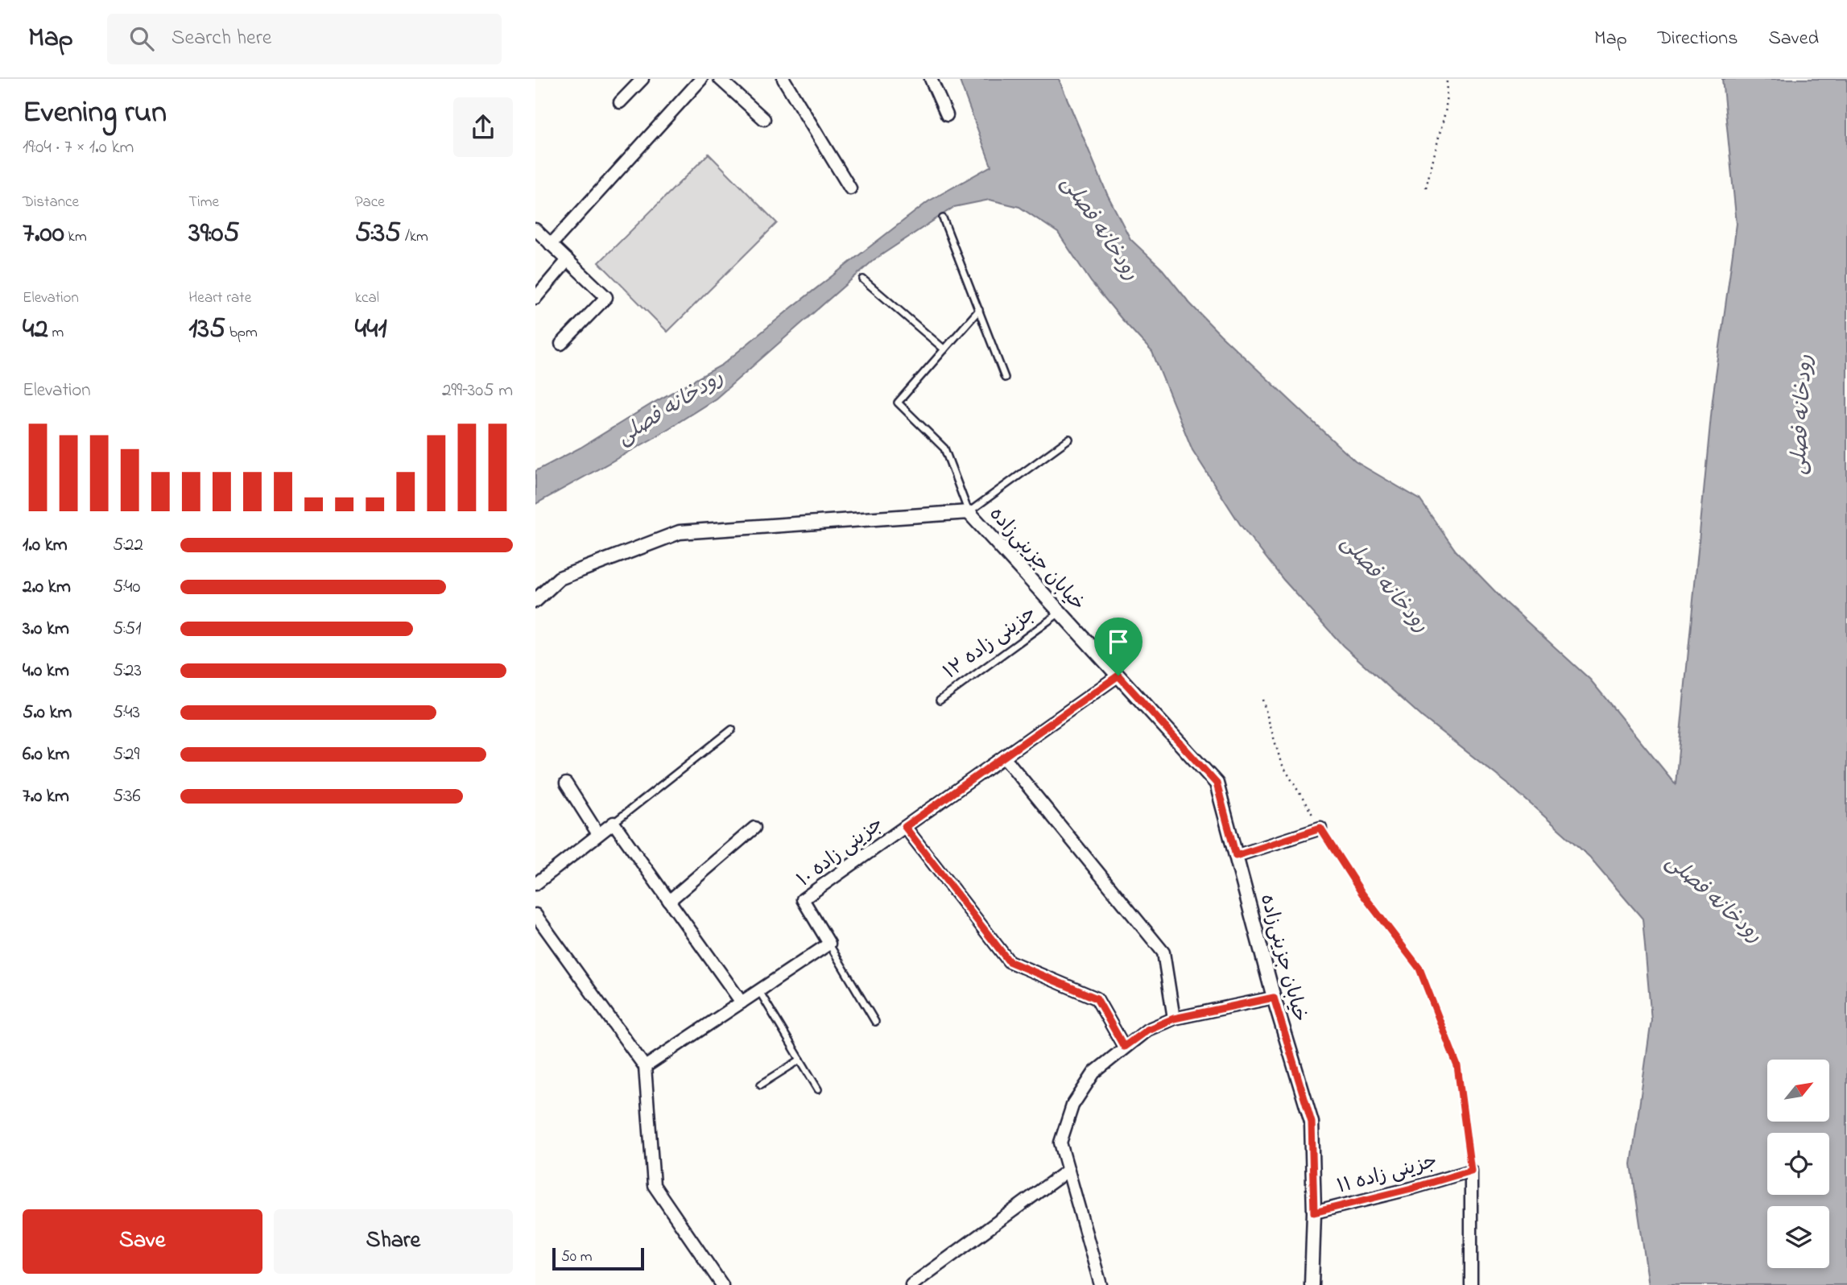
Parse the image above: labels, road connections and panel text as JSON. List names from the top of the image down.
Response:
{
  "streets": {
    "street": ["خیابان جزینی‌زاده", "جزینی زاده ۱۰", "جزینی زاده ۱۱"],
    "lane": ["جزینی زاده ۱۲"]
  },
  "crossings": [
    ["خیابان جزینی‌زاده", "جزینی زاده ۱۲"],
    ["خیابان جزینی‌زاده", "جزینی زاده ۱۰"],
    ["خیابان جزینی‌زاده", "جزینی زاده ۱۱"]
  ],
  "water": ["رودخانه فصلی"],
  "scale_bar": "50 m",
  "north": "top right",
  "page": {
    "header": "Map",
    "search": "Search here",
    "nav": ["Map", "Directions", "Saved"],
    "heading": ["Evening run", "19:04 · 7 × 1.0 km"],
    "stats": [
      ["Distance", "7.00 km"],
      ["Time", "39:05"],
      ["Pace", "5:35 /km"],
      ["Elevation", "42 m"],
      ["Heart rate", "135 bpm"],
      ["kcal", "441"]
    ],
    "chart": ["Elevation", "299–305 m"],
    "list": [
      {
        "name": "1.0 km",
        "note": "5:22"
      },
      {
        "name": "2.0 km",
        "note": "5:40"
      },
      {
        "name": "3.0 km",
        "note": "5:51"
      },
      {
        "name": "4.0 km",
        "note": "5:23"
      },
      {
        "name": "5.0 km",
        "note": "5:43"
      },
      {
        "name": "6.0 km",
        "note": "5:29"
      },
      {
        "name": "7.0 km",
        "note": "5:36"
      }
    ],
    "buttons": ["Save", "Share"],
    "scale": "50 m"
  }
}
